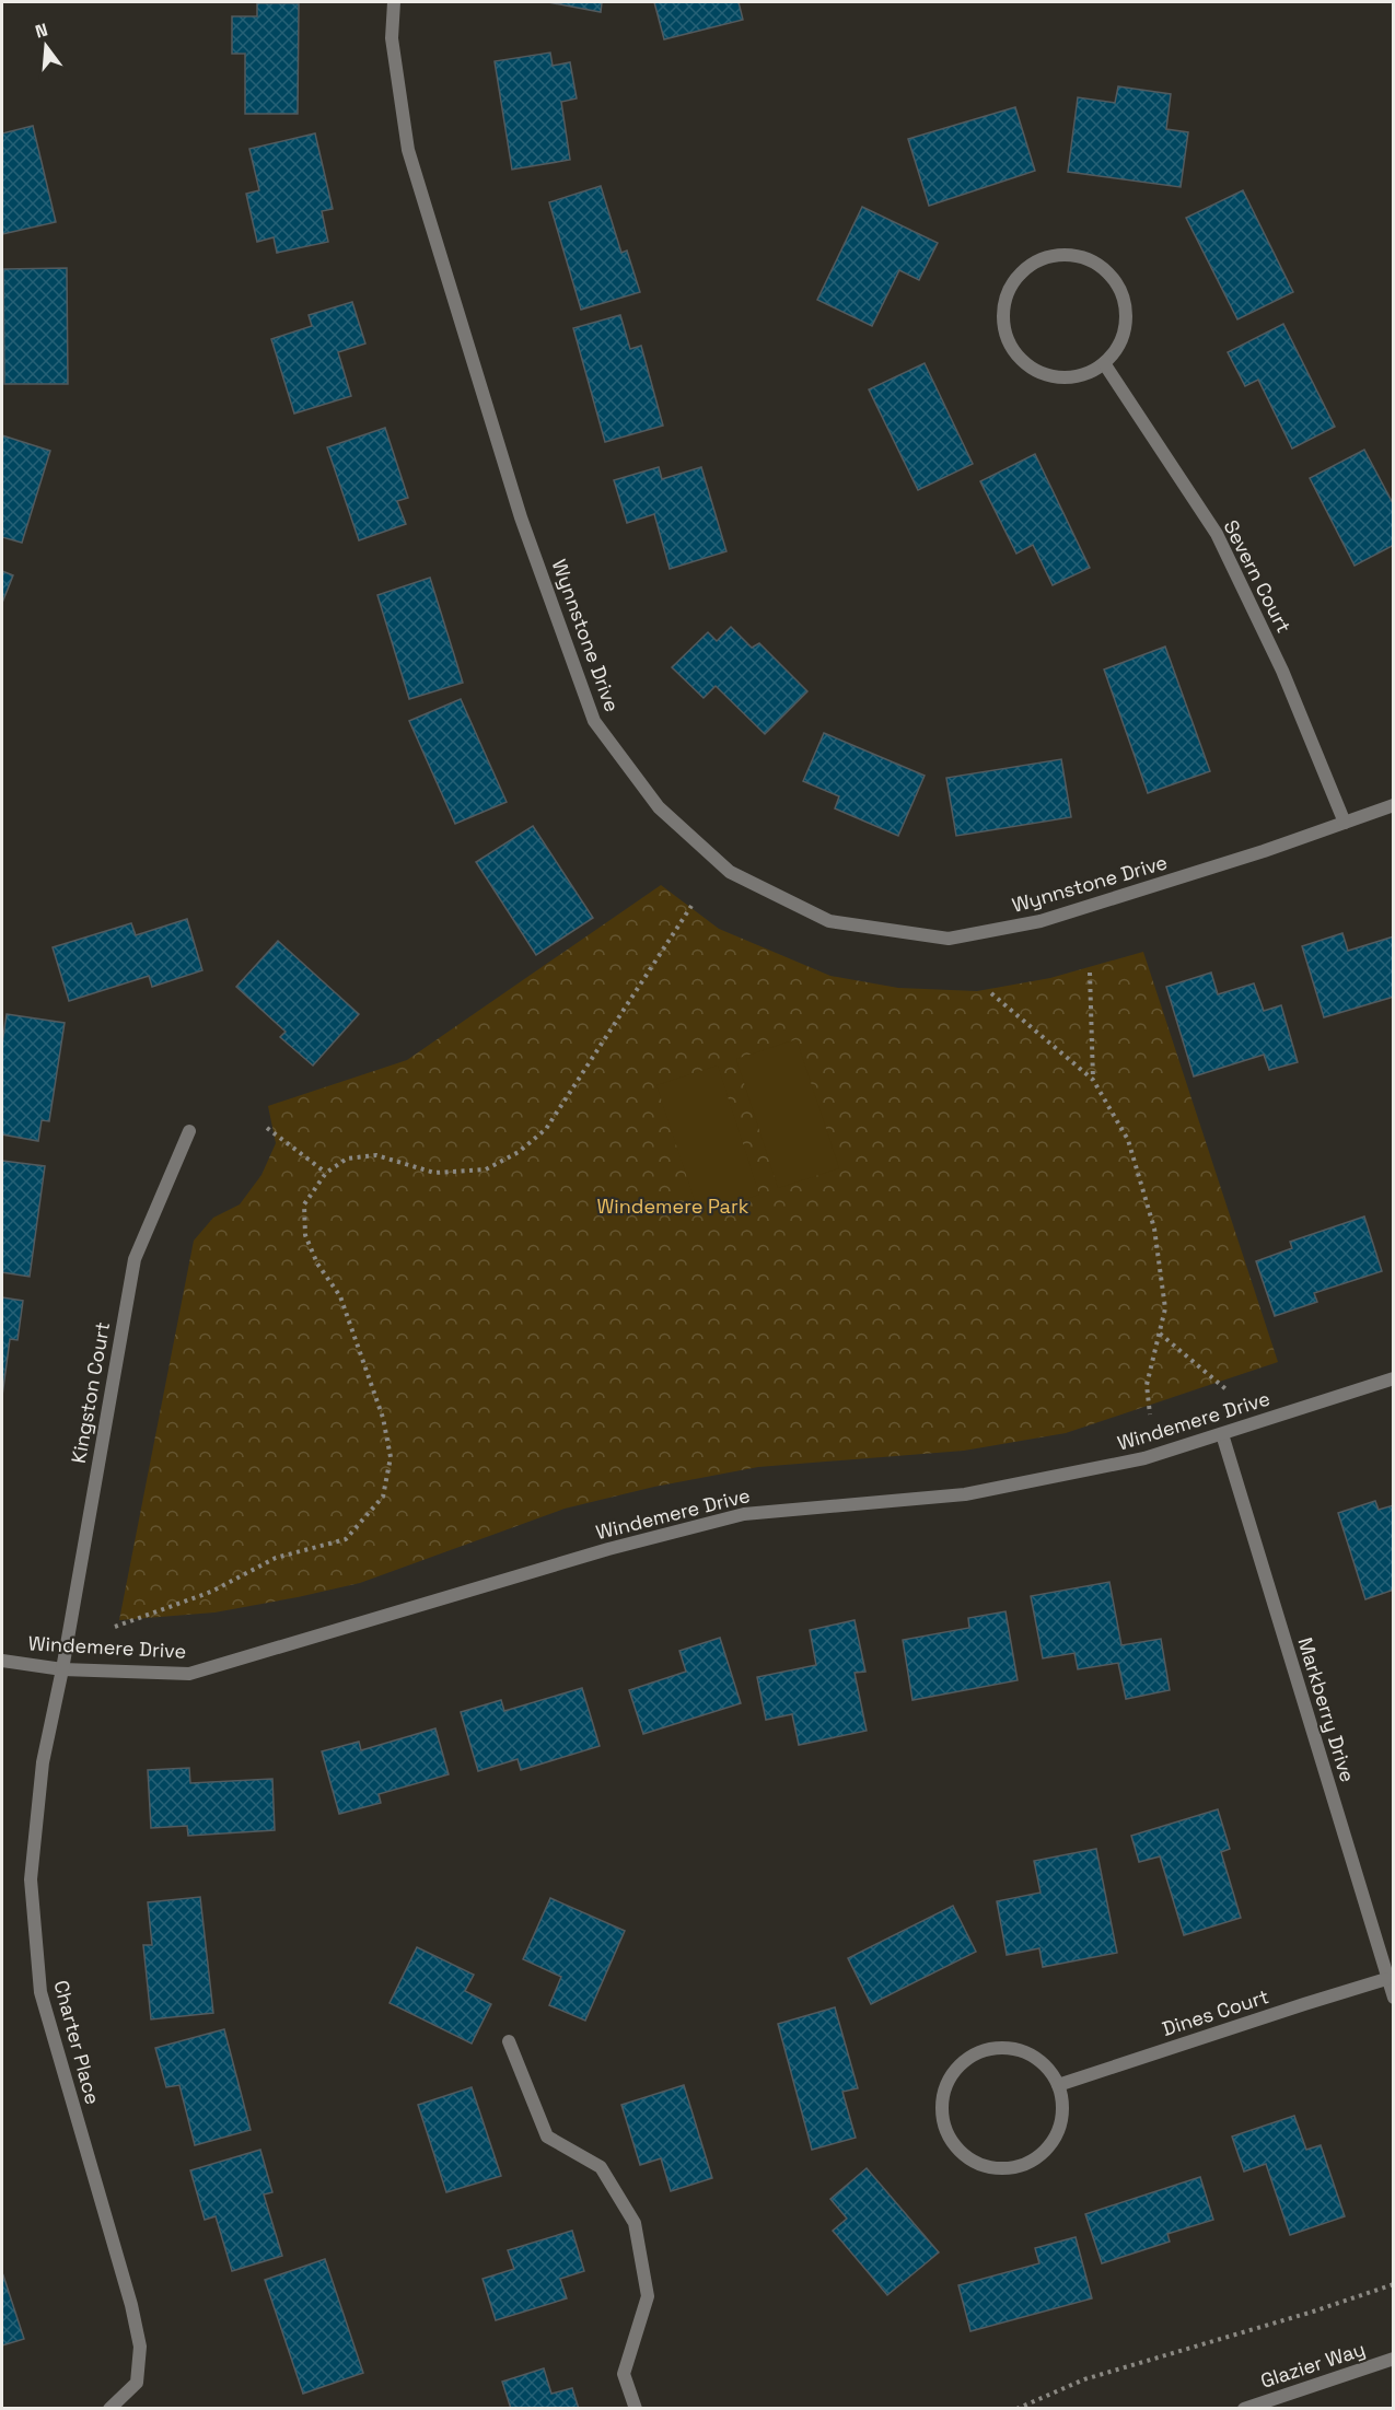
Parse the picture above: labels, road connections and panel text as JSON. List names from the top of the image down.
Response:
{
  "streets": {
    "street": [
      "Severn Court",
      "Wynnstone Drive",
      "Kingston Court",
      "Windemere Drive",
      "Markberry Drive",
      "Dines Court",
      "Charter Place",
      "Glazier Way"
    ]
  },
  "crossings": [
    ["Severn Court", "Wynnstone Drive"],
    ["Kingston Court", "Windemere Drive"],
    ["Kingston Court", "Charter Place"],
    ["Windemere Drive", "Markberry Drive"],
    ["Windemere Drive", "Charter Place"],
    ["Markberry Drive", "Dines Court"]
  ],
  "parks": ["Windemere Park"],
  "north": "top"
}
